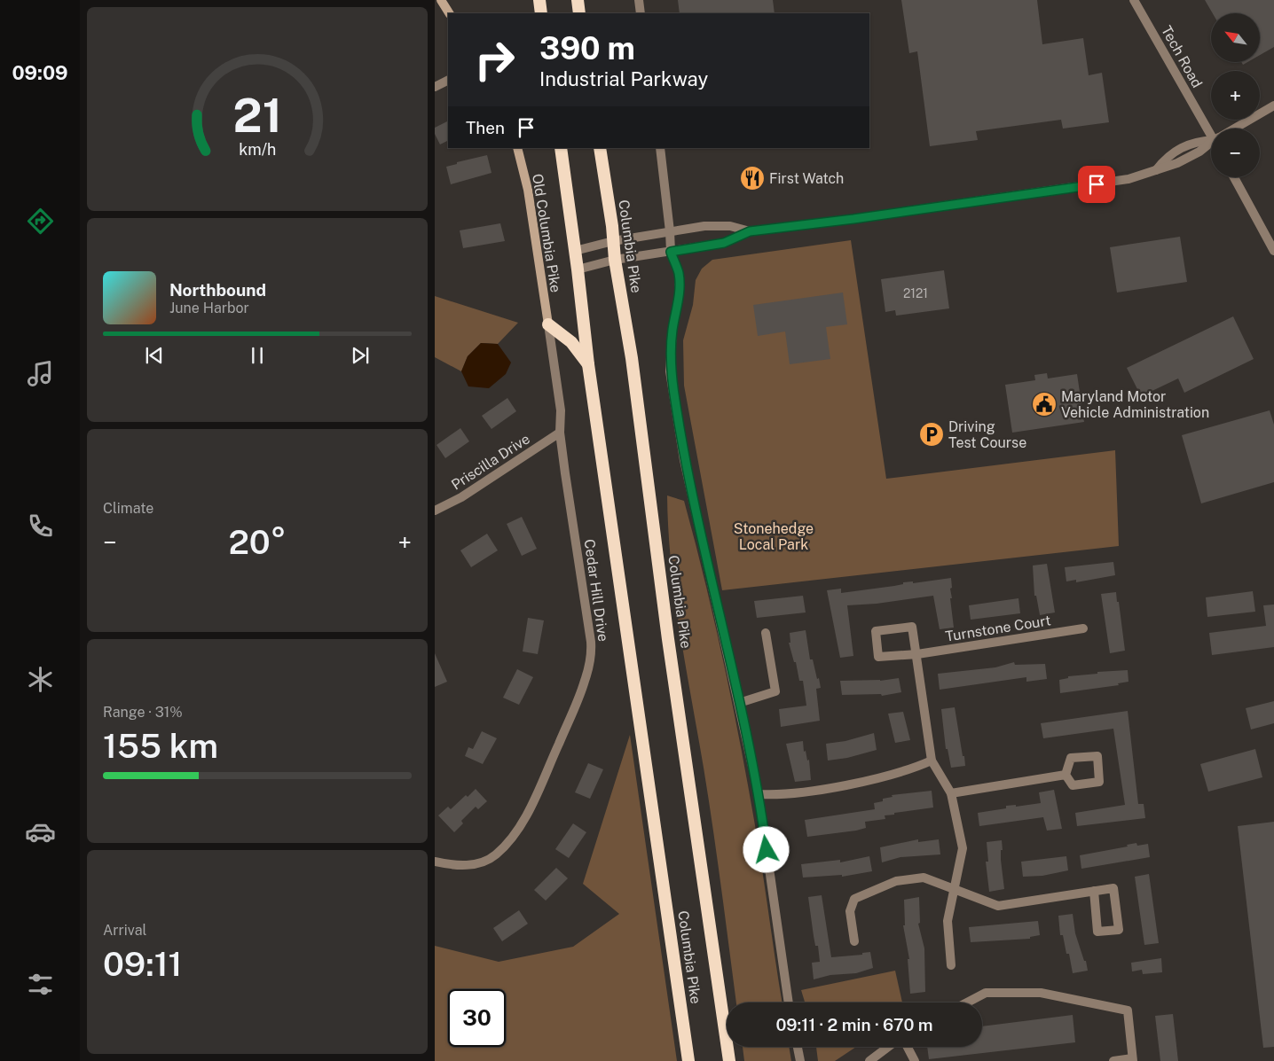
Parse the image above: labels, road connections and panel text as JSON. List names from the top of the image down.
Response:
{
  "streets": {
    "highway": ["Columbia Pike"],
    "main road": ["Old Columbia Pike"],
    "street": [
      "Tech Road",
      "Priscilla Drive",
      "Cedar Hill Drive",
      "Turnstone Court"
    ]
  },
  "crossings": [
    ["Old Columbia Pike", "Cedar Hill Drive"],
    ["Priscilla Drive", "Cedar Hill Drive"]
  ],
  "parks": ["Stonehedge Local Park"],
  "places": {
    "restaurant": ["First Watch"],
    "public building": ["Maryland Motor Vehicle Administration"],
    "parking": ["Driving Test Course"]
  },
  "house_numbers": ["2121"],
  "north": "top left",
  "page": {
    "tabs": "09:09",
    "map_buttons": ["+", "−"],
    "turn": ["390 m", "Industrial Parkway"],
    "then": "Then",
    "song": ["Northbound", "June Harbor"],
    "tile": [
      "Climate",
      ["Range · 31%", "155 km"],
      ["Arrival", "09:11"]
    ],
    "heat": ["−", "20°", "+"],
    "limit": "30",
    "trip": "09:11 · 2 min · 670 m",
    "gauge": ["21", "km/h"]
  }
}
